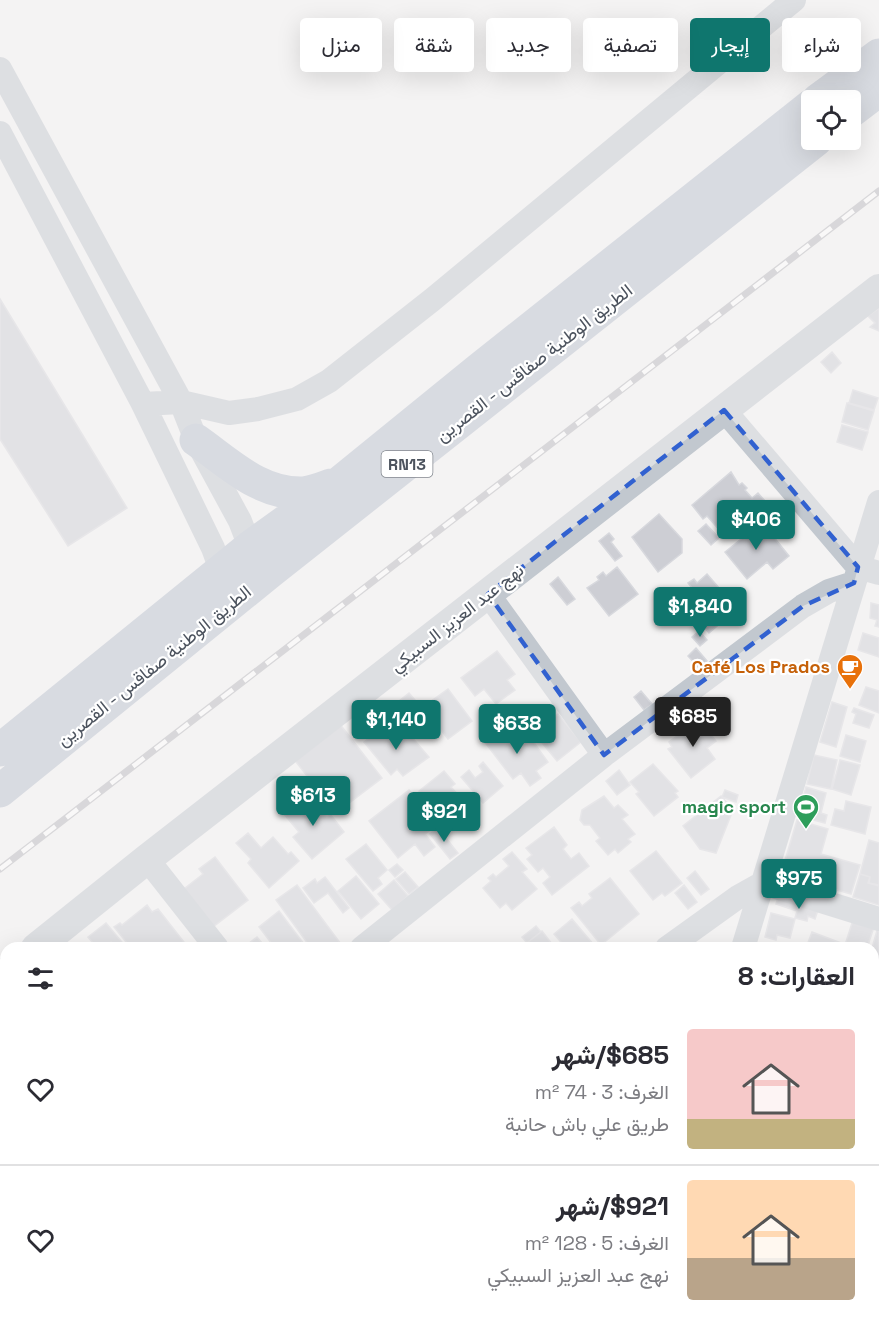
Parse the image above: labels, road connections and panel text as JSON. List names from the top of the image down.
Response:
{
  "streets": {
    "main road": ["الطريق الوطنية صفاقس - القصرين", "RN13"],
    "street": ["نهج عبد العزيز السبيكي"]
  },
  "places": {
    "cafe": ["Café Los Prados"],
    "sports": ["magic sport"]
  },
  "page": {
    "chip": [
      "شراء",
      "إيجار",
      "تصفية",
      "جديد",
      "شقة",
      "منزل"
    ],
    "price": [
      "$406",
      "$1,840",
      "$685",
      "$1,140",
      "$638",
      "$613",
      "$921",
      "$975"
    ],
    "heading": "العقارات: 8",
    "list": [
      {
        "name": "$685/شهر",
        "note": "الغرف: 3 · 74 m² · طريق علي باش حانبة"
      },
      {
        "name": "$921/شهر",
        "note": "الغرف: 5 · 128 m² · نهج عبد العزيز السبيكي"
      }
    ]
  }
}
